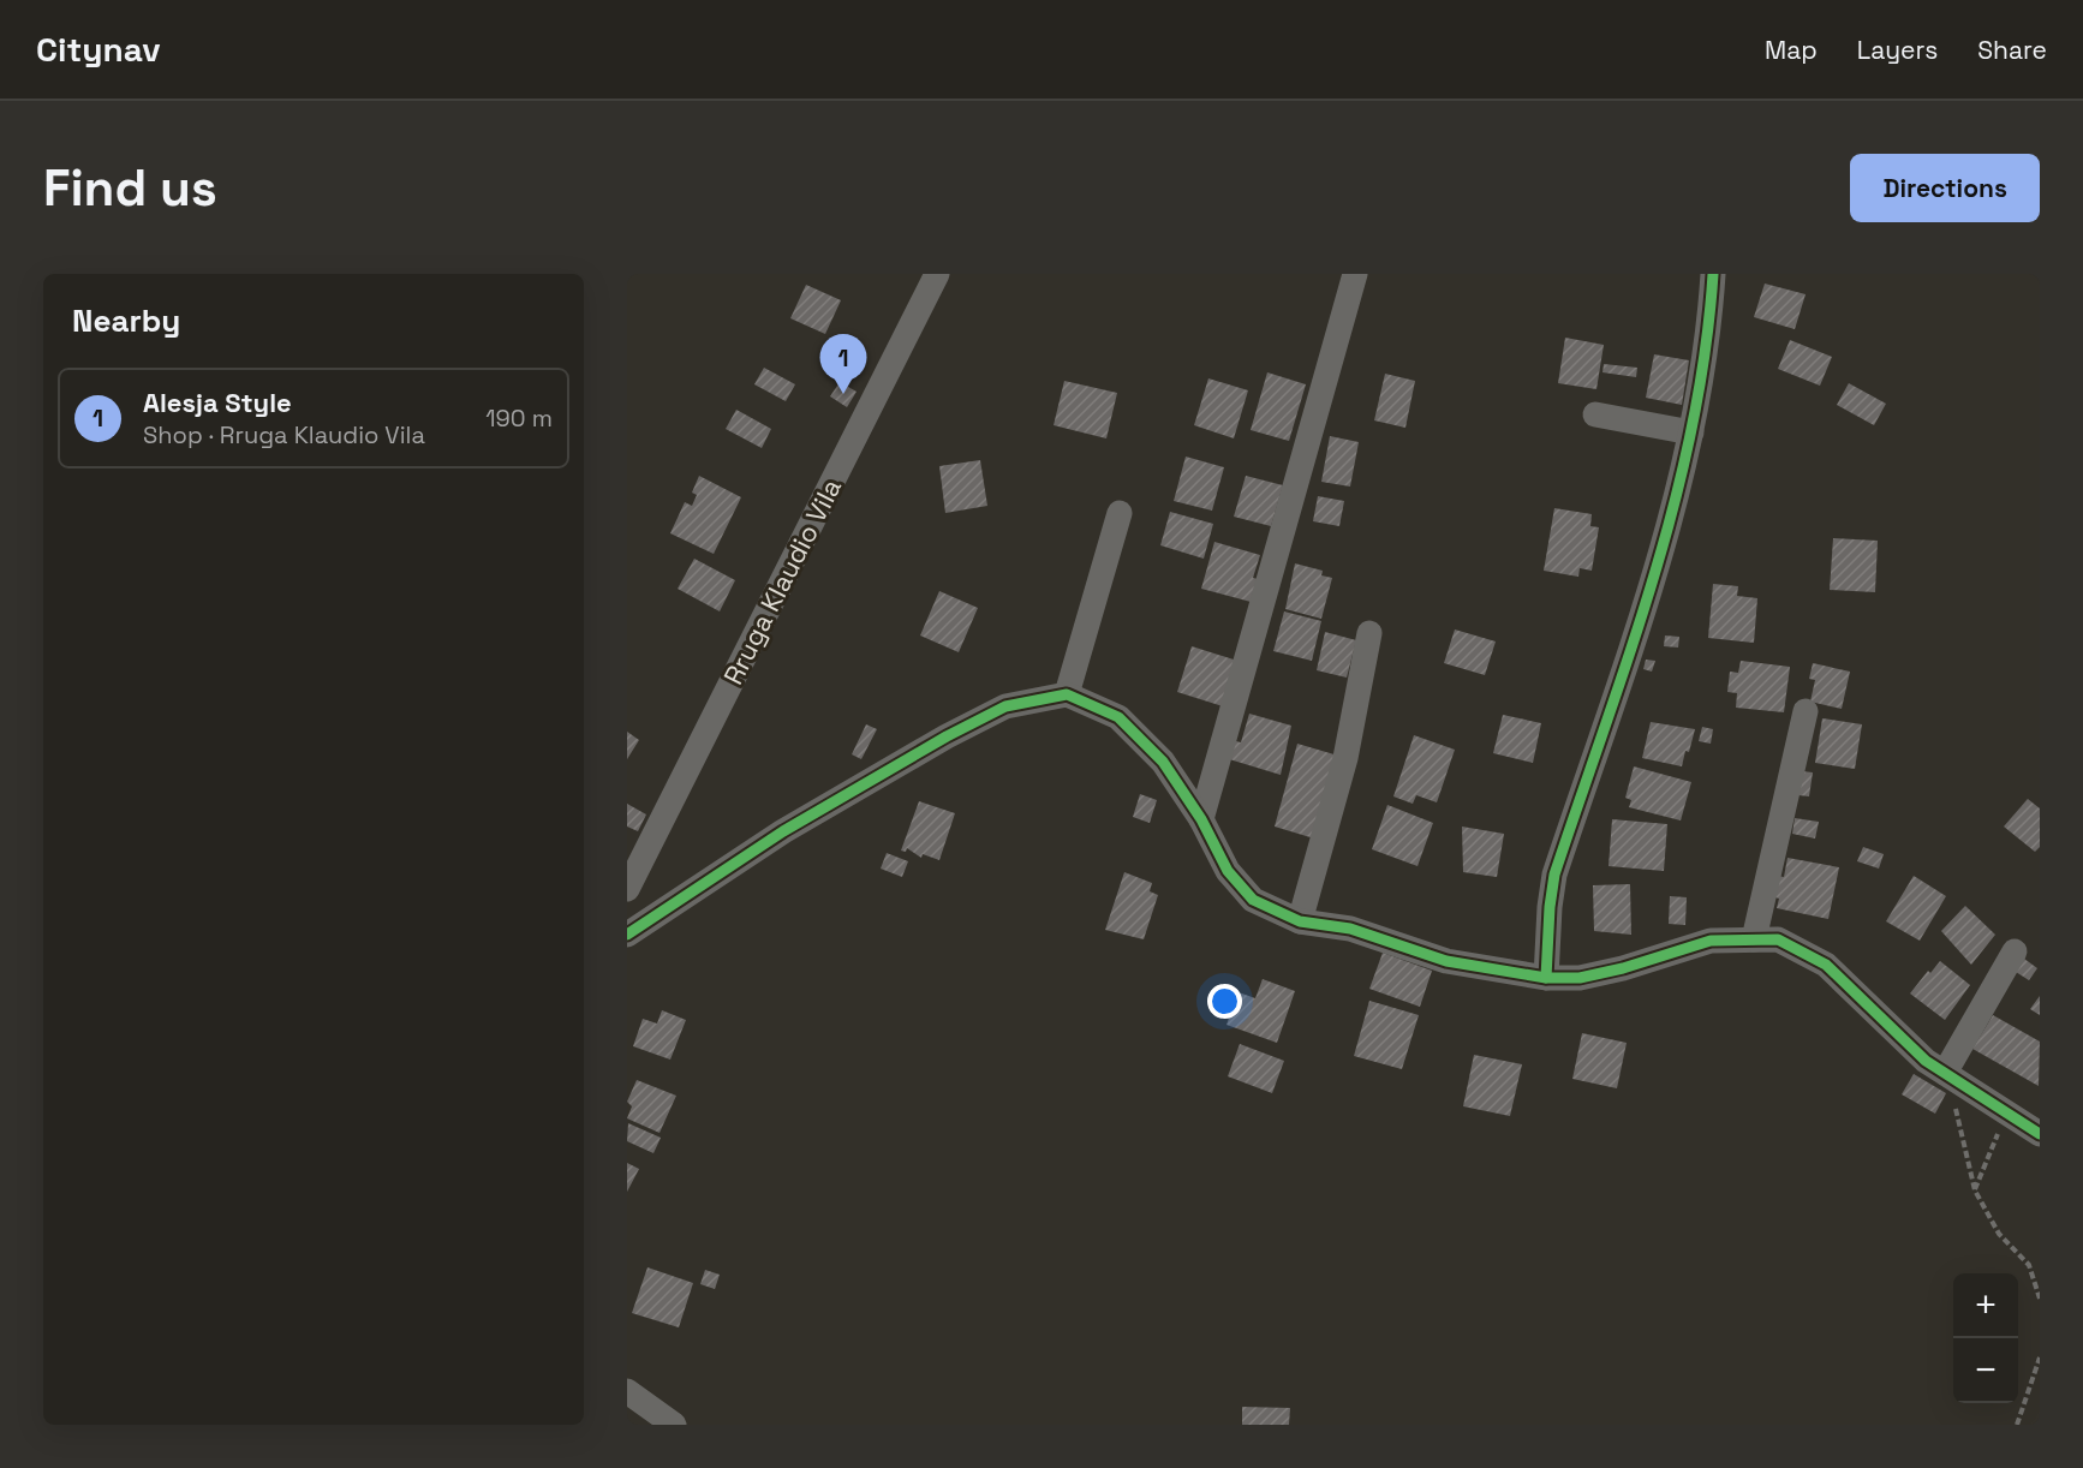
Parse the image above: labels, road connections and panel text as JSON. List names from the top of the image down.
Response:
{
  "streets": {
    "street": ["Rruga Klaudio Vila"]
  },
  "page": {
    "header": "Citynav",
    "nav": ["Map", "Layers", "Share"],
    "buttons": "Directions",
    "title": "Find us",
    "heading": "Nearby",
    "pins": "1",
    "list": [
      {
        "mark": "1",
        "name": "Alesja Style",
        "note": "Shop · Rruga Klaudio Vila",
        "value": "190 m"
      }
    ],
    "map_buttons": ["+", "−"]
  }
}
